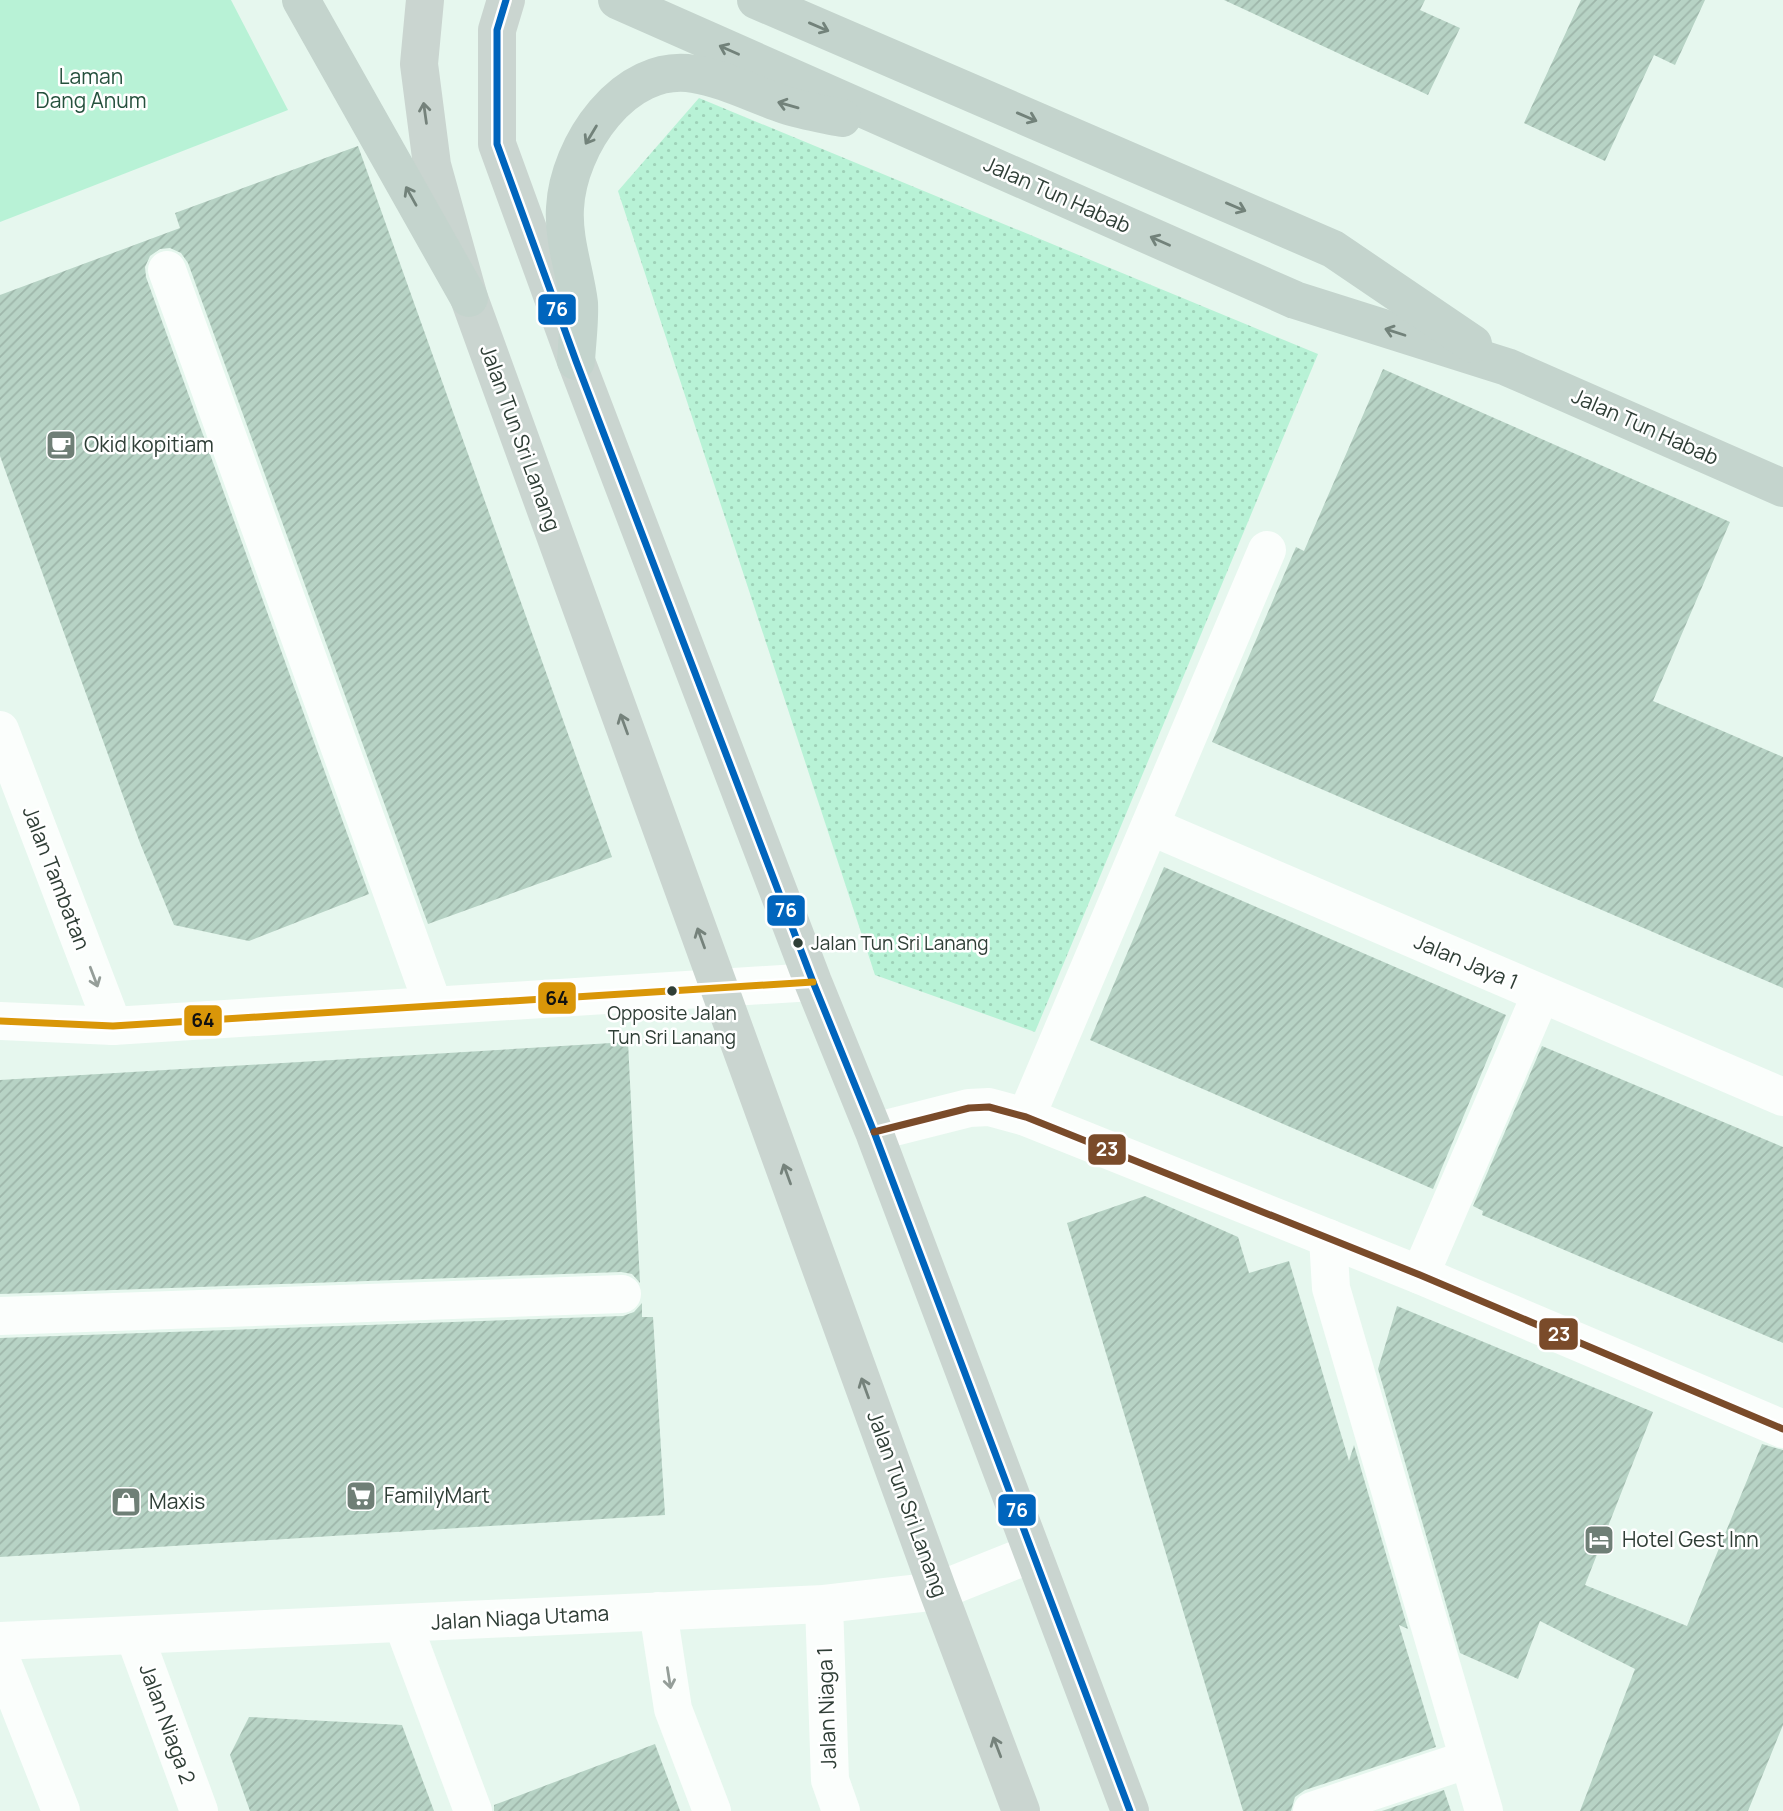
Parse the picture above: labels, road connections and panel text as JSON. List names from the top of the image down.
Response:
{
  "streets": {
    "highway": ["Jalan Tun Habab"],
    "main road": ["Jalan Tun Sri Lanang"],
    "street": [
      "Jalan Tambatan",
      "Jalan Jaya 1",
      "Jalan Niaga Utama",
      "Jalan Niaga 1",
      "Jalan Niaga 2"
    ]
  },
  "crossings": [
    ["Jalan Tun Sri Lanang", "Jalan Niaga Utama"],
    ["Jalan Niaga Utama", "Jalan Niaga 1"],
    ["Jalan Niaga Utama", "Jalan Niaga 2"]
  ],
  "parks": ["Laman Dang Anum"],
  "places": {
    "cafe": ["Okid kopitiam"],
    "other": ["Jalan Tun Sri Lanang", "Opposite Jalan Tun Sri Lanang"],
    "supermarket": ["FamilyMart"],
    "shop": ["Maxis"],
    "hotel": ["Hotel Gest Inn"]
  },
  "lines": ["transit line 76", "transit line 64", "transit line 23"]
}
